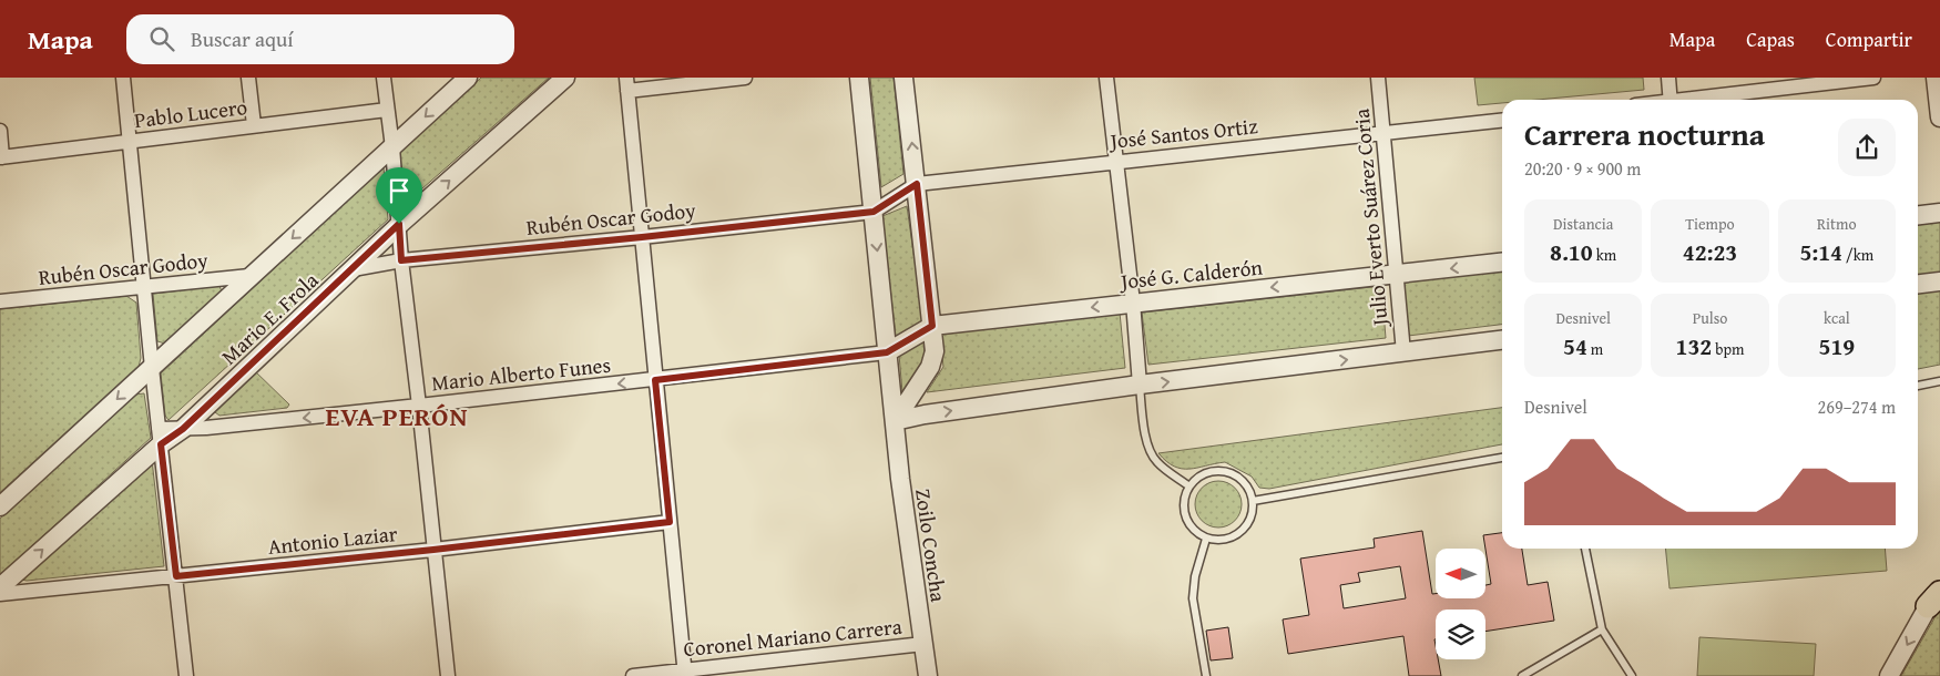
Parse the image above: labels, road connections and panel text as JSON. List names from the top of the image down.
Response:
{
  "streets": {
    "street": [
      "Pablo Lucero",
      "José Santos Ortiz",
      "Julio Everto Suárez Coria",
      "Rubén Oscar Godoy",
      "José G. Calderón",
      "Mario E. Frola",
      "Mario Alberto Funes",
      "Antonio Laziar",
      "Zoilo Concha",
      "Coronel Mariano Carrera"
    ]
  },
  "crossings": [
    ["José Santos Ortiz", "Julio Everto Suárez Coria"],
    ["José Santos Ortiz", "Rubén Oscar Godoy"],
    ["José Santos Ortiz", "Zoilo Concha"],
    ["Julio Everto Suárez Coria", "José G. Calderón"],
    ["Rubén Oscar Godoy", "Mario E. Frola"],
    ["Rubén Oscar Godoy", "Zoilo Concha"],
    ["José G. Calderón", "Mario Alberto Funes"],
    ["José G. Calderón", "Zoilo Concha"],
    ["Mario E. Frola", "Mario Alberto Funes"],
    ["Mario Alberto Funes", "Zoilo Concha"],
    ["Zoilo Concha", "Coronel Mariano Carrera"]
  ],
  "one_way": ["Mario Alberto Funes"],
  "districts": ["EVA PERÓN"],
  "north": "left",
  "page": {
    "header": "Mapa",
    "search": "Buscar aquí",
    "nav": ["Mapa", "Capas", "Compartir"],
    "heading": ["Carrera nocturna", "20:20 · 9 × 900 m"],
    "stats": [
      ["Distancia", "8.10 km"],
      ["Tiempo", "42:23"],
      ["Ritmo", "5:14 /km"],
      ["Desnivel", "54 m"],
      ["Pulso", "132 bpm"],
      ["kcal", "519"]
    ],
    "chart": ["Desnivel", "269–274 m"]
  }
}
